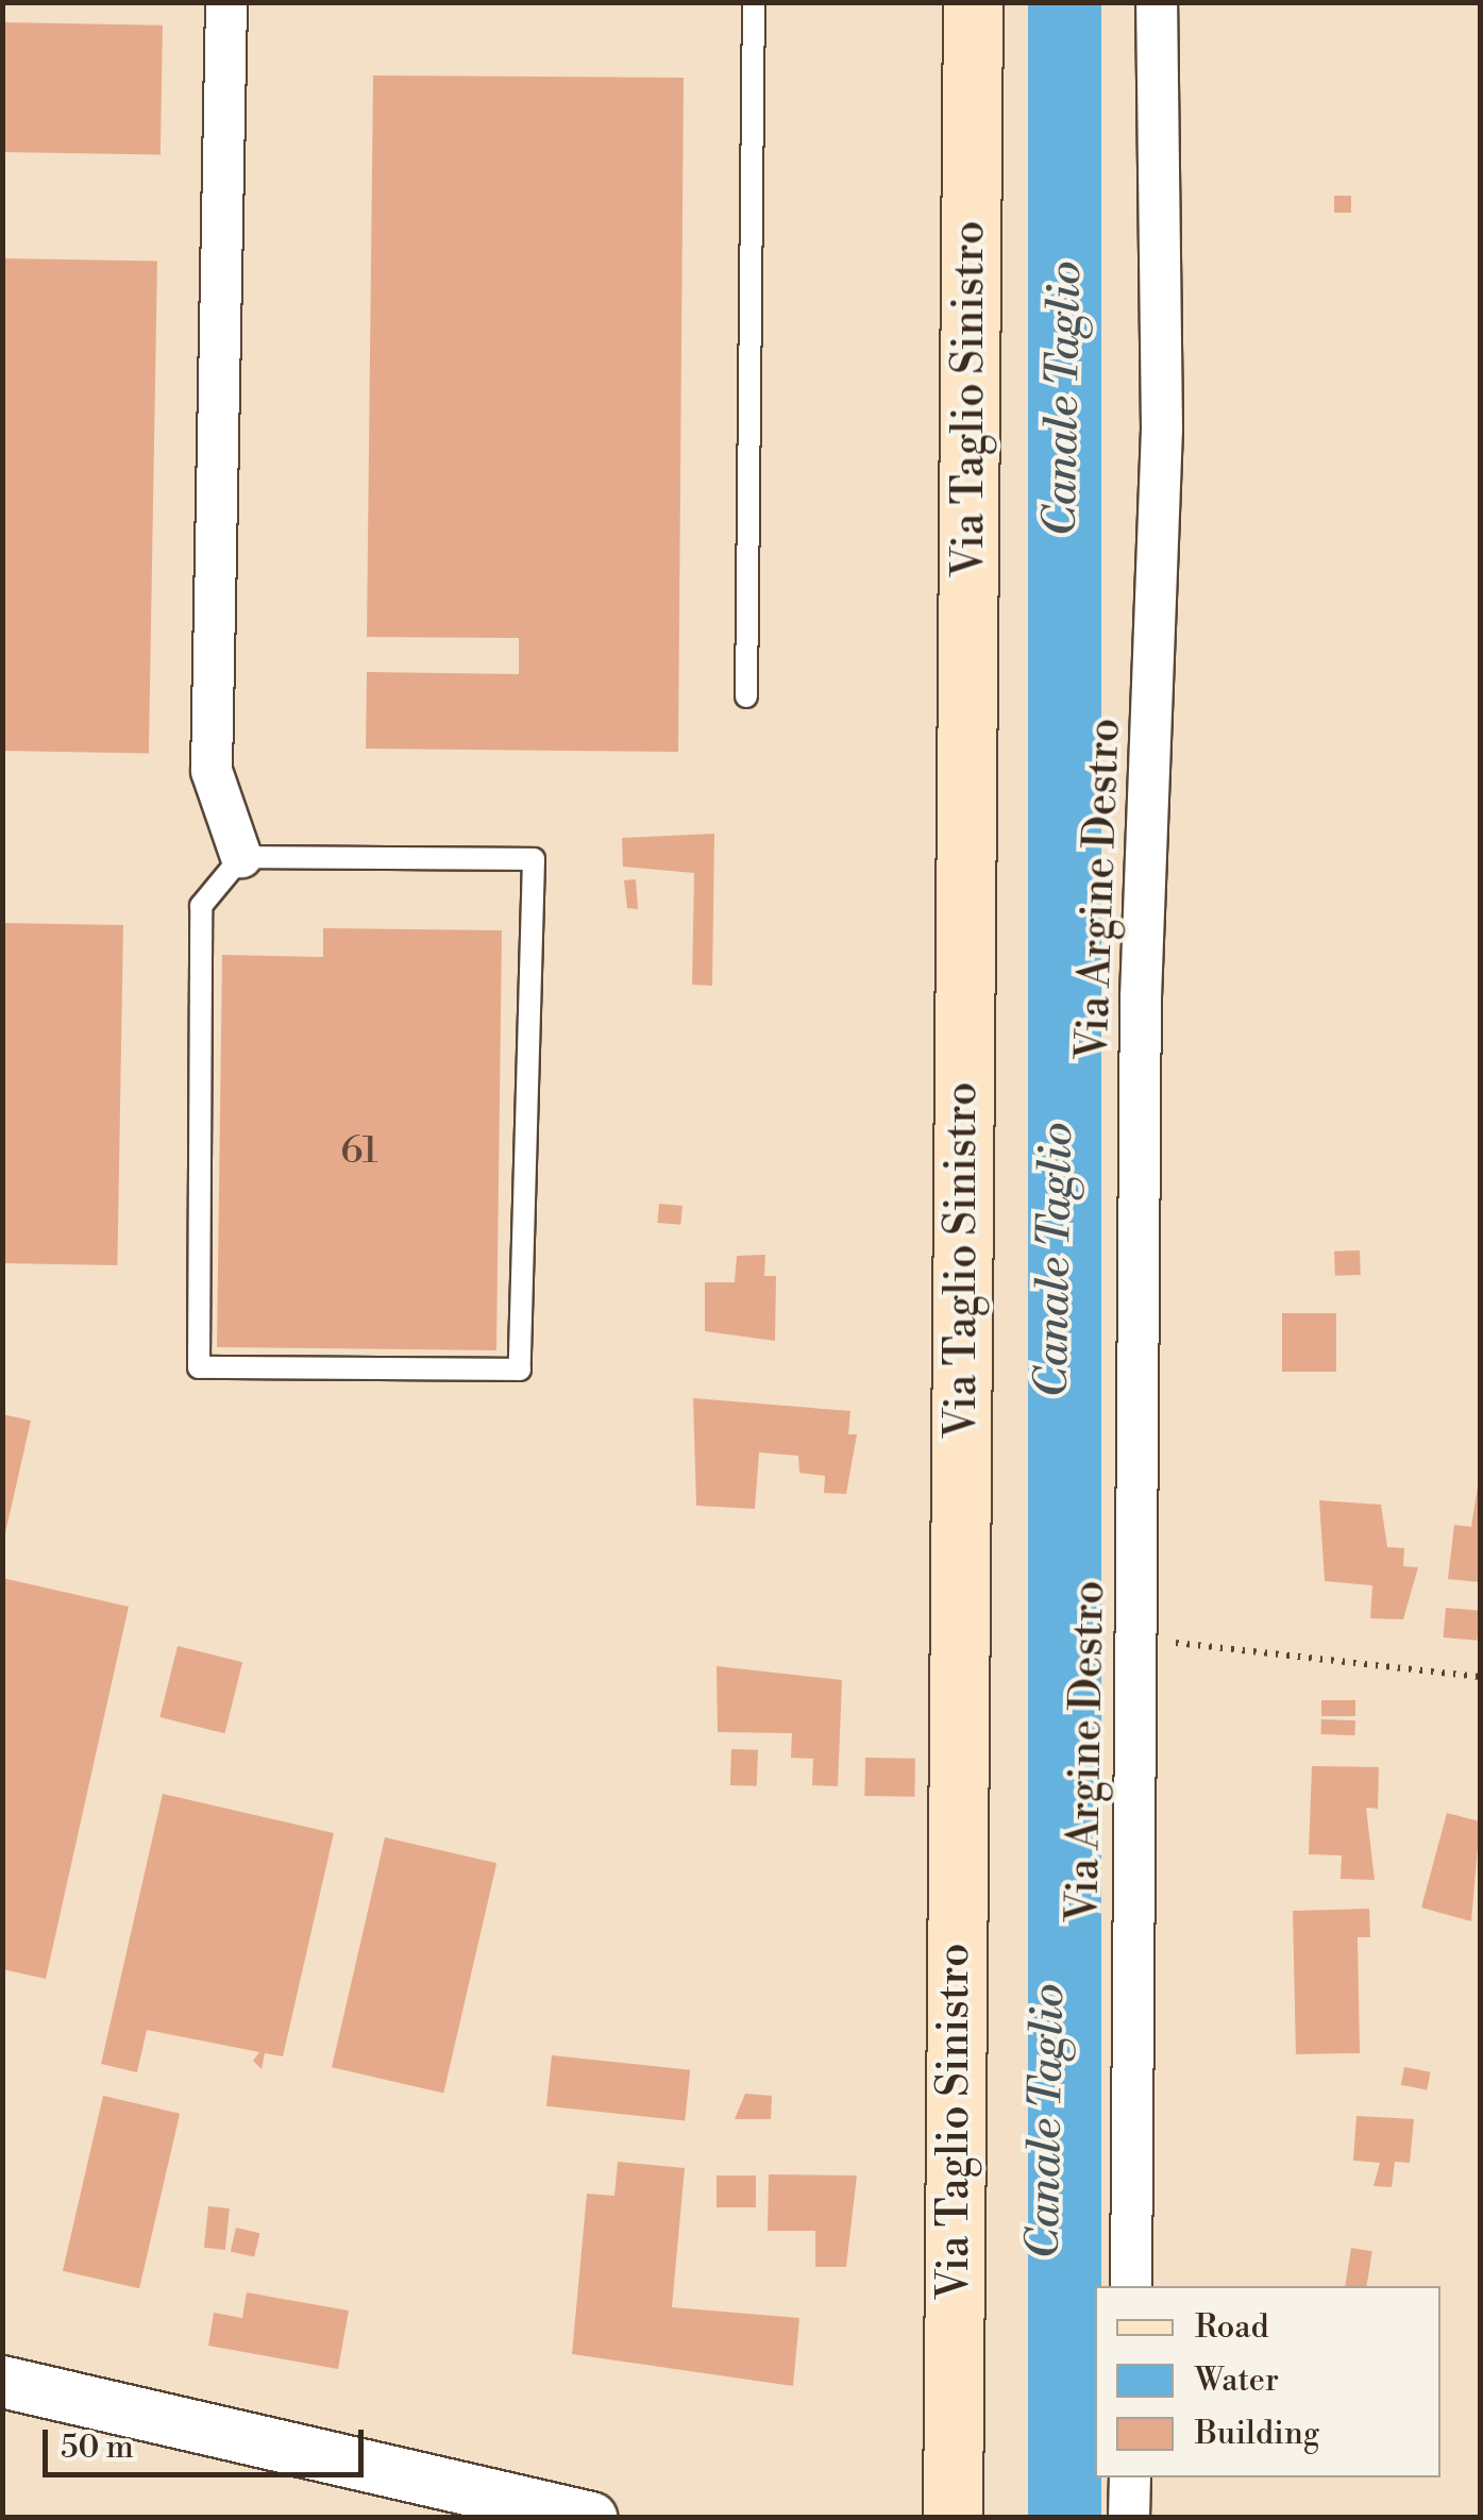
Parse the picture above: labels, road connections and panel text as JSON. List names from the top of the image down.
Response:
{
  "streets": {
    "main road": ["Via Taglio Sinistro"],
    "street": ["Via Argine Destro"]
  },
  "water": ["Canale Taglio"],
  "house_numbers": ["61"],
  "legend": ["Road", "Water", "Building"],
  "scale_bar": "50 m"
}
